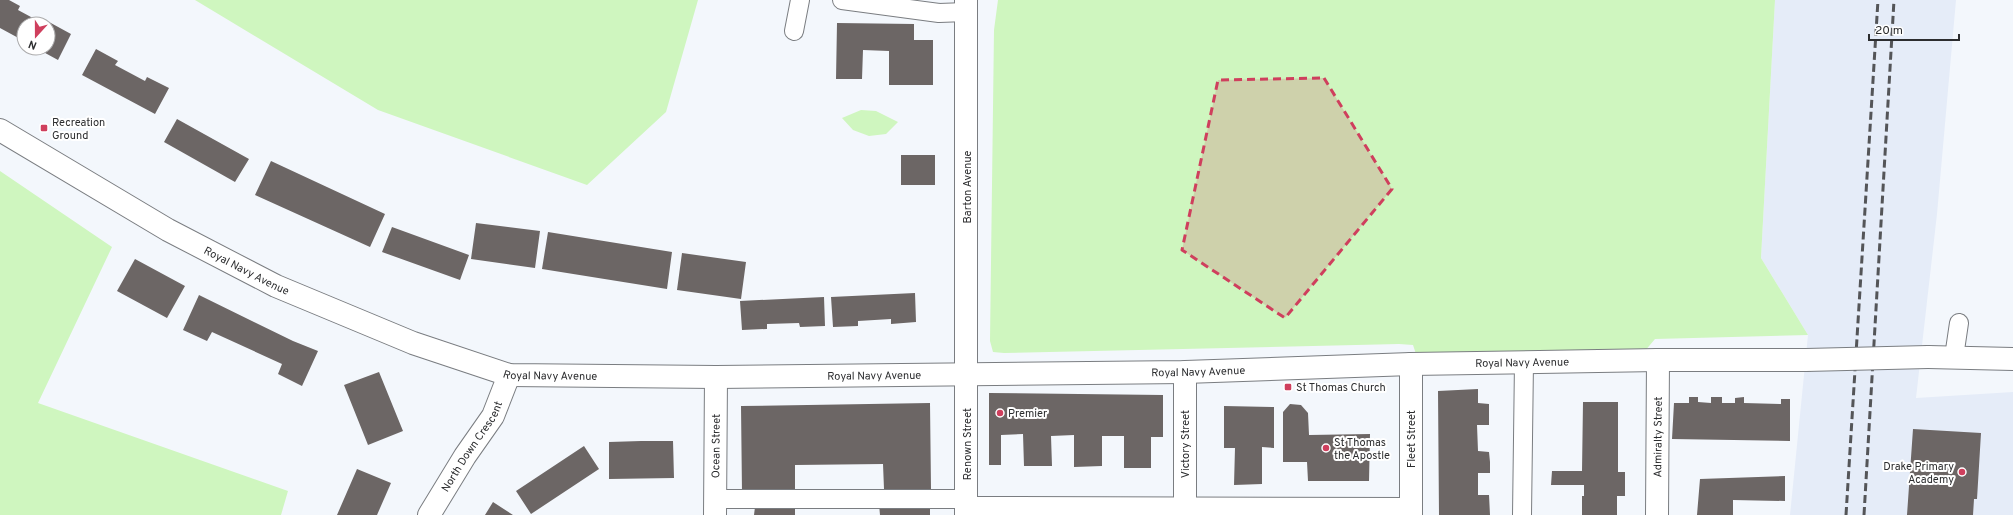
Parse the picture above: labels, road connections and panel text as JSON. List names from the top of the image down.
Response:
{
  "streets": {
    "street": [
      "Barton Avenue",
      "Royal Navy Avenue",
      "Admiralty Street",
      "Fleet Street",
      "Renown Street",
      "Victory Street",
      "North Down Crescent",
      "Ocean Street"
    ]
  },
  "crossings": [
    ["Barton Avenue", "Royal Navy Avenue"],
    ["Barton Avenue", "Renown Street"],
    ["Royal Navy Avenue", "Admiralty Street"],
    ["Royal Navy Avenue", "Fleet Street"],
    ["Royal Navy Avenue", "Renown Street"],
    ["Royal Navy Avenue", "Victory Street"],
    ["Royal Navy Avenue", "North Down Crescent"],
    ["Royal Navy Avenue", "Ocean Street"]
  ],
  "places": {
    "transit": ["Recreation Ground", "St Thomas Church"],
    "other": ["Premier", "St Thomas the Apostle", "Drake Primary Academy"]
  },
  "scale_bar": "20 m",
  "north": "bottom"
}
